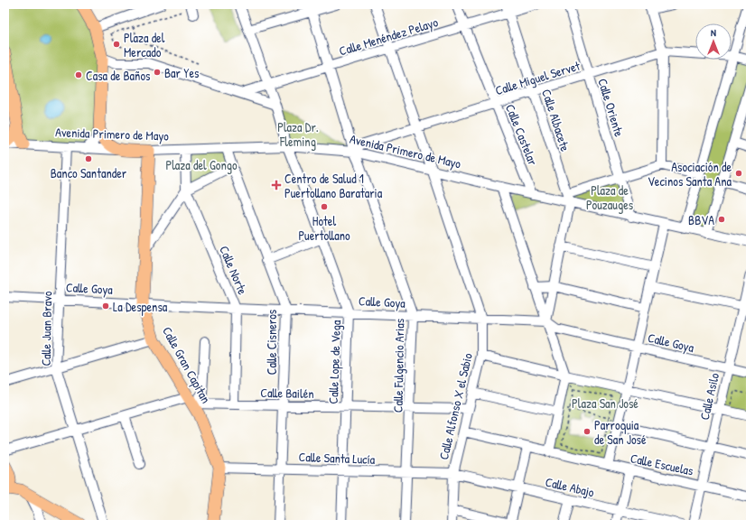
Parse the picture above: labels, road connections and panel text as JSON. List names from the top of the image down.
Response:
{
  "streets": {
    "main road": ["Avenida Primero de Mayo", "Calle Gran Capitan"],
    "street": [
      "Calle Menéndez Pelayo",
      "Calle Miguel Servet",
      "Calle Oriente",
      "Calle Albacete",
      "Calle Castelar",
      "Calle Norte",
      "Calle Goya",
      "Calle Juan Bravo",
      "Calle Cisneros",
      "Calle Lope de Vega",
      "Calle Fulgencio Arias",
      "Calle Bailén",
      "Calle Asilo",
      "Calle Alfonso X el Sabio",
      "Calle Santa Lucía",
      "Calle Escuelas",
      "Calle Abajo"
    ]
  },
  "crossings": [
    ["Calle Menéndez Pelayo", "Calle Albacete"],
    ["Calle Menéndez Pelayo", "Calle Castelar"],
    ["Calle Menéndez Pelayo", "Calle Fulgencio Arias"],
    ["Calle Menéndez Pelayo", "Calle Alfonso X el Sabio"],
    ["Calle Miguel Servet", "Calle Oriente"],
    ["Calle Miguel Servet", "Calle Albacete"],
    ["Calle Miguel Servet", "Avenida Primero de Mayo"],
    ["Calle Miguel Servet", "Calle Castelar"],
    ["Calle Miguel Servet", "Calle Fulgencio Arias"],
    ["Calle Miguel Servet", "Calle Alfonso X el Sabio"],
    ["Calle Oriente", "Avenida Primero de Mayo"],
    ["Calle Albacete", "Avenida Primero de Mayo"],
    ["Avenida Primero de Mayo", "Calle Castelar"],
    ["Avenida Primero de Mayo", "Calle Norte"],
    ["Avenida Primero de Mayo", "Calle Juan Bravo"],
    ["Avenida Primero de Mayo", "Calle Cisneros"],
    ["Avenida Primero de Mayo", "Calle Lope de Vega"],
    ["Avenida Primero de Mayo", "Calle Gran Capitan"],
    ["Avenida Primero de Mayo", "Calle Fulgencio Arias"],
    ["Avenida Primero de Mayo", "Calle Alfonso X el Sabio"],
    ["Calle Norte", "Calle Goya"],
    ["Calle Norte", "Calle Bailén"],
    ["Calle Goya", "Calle Juan Bravo"],
    ["Calle Goya", "Calle Cisneros"],
    ["Calle Goya", "Calle Lope de Vega"],
    ["Calle Goya", "Calle Gran Capitan"],
    ["Calle Goya", "Calle Fulgencio Arias"],
    ["Calle Goya", "Calle Asilo"],
    ["Calle Goya", "Calle Alfonso X el Sabio"],
    ["Calle Juan Bravo", "Calle Bailén"],
    ["Calle Cisneros", "Calle Bailén"],
    ["Calle Cisneros", "Calle Santa Lucía"],
    ["Calle Lope de Vega", "Calle Bailén"],
    ["Calle Lope de Vega", "Calle Santa Lucía"],
    ["Calle Gran Capitan", "Calle Bailén"],
    ["Calle Gran Capitan", "Calle Santa Lucía"],
    ["Calle Fulgencio Arias", "Calle Bailén"],
    ["Calle Fulgencio Arias", "Calle Santa Lucía"],
    ["Calle Bailén", "Calle Alfonso X el Sabio"],
    ["Calle Asilo", "Calle Escuelas"],
    ["Calle Alfonso X el Sabio", "Calle Santa Lucía"],
    ["Calle Alfonso X el Sabio", "Calle Escuelas"],
    ["Calle Alfonso X el Sabio", "Calle Abajo"],
    ["Calle Santa Lucía", "Calle Abajo"]
  ],
  "parks": [
    "Plaza Dr. Fleming",
    "Plaza del Gongo",
    "Plaza de Pouzauges",
    "Plaza San José"
  ],
  "places": {
    "other": [
      "Plaza del Mercado",
      "Bar Yes",
      "Casa de Baños",
      "Banco Santander",
      "Asociación de Vecinos Santa Ana",
      "Hotel Puertollano",
      "BBVA",
      "La Despensa",
      "Parroquia de San José"
    ],
    "health": ["Centro de Salud 1 Puertollano Barataria"]
  },
  "north": "top"
}
